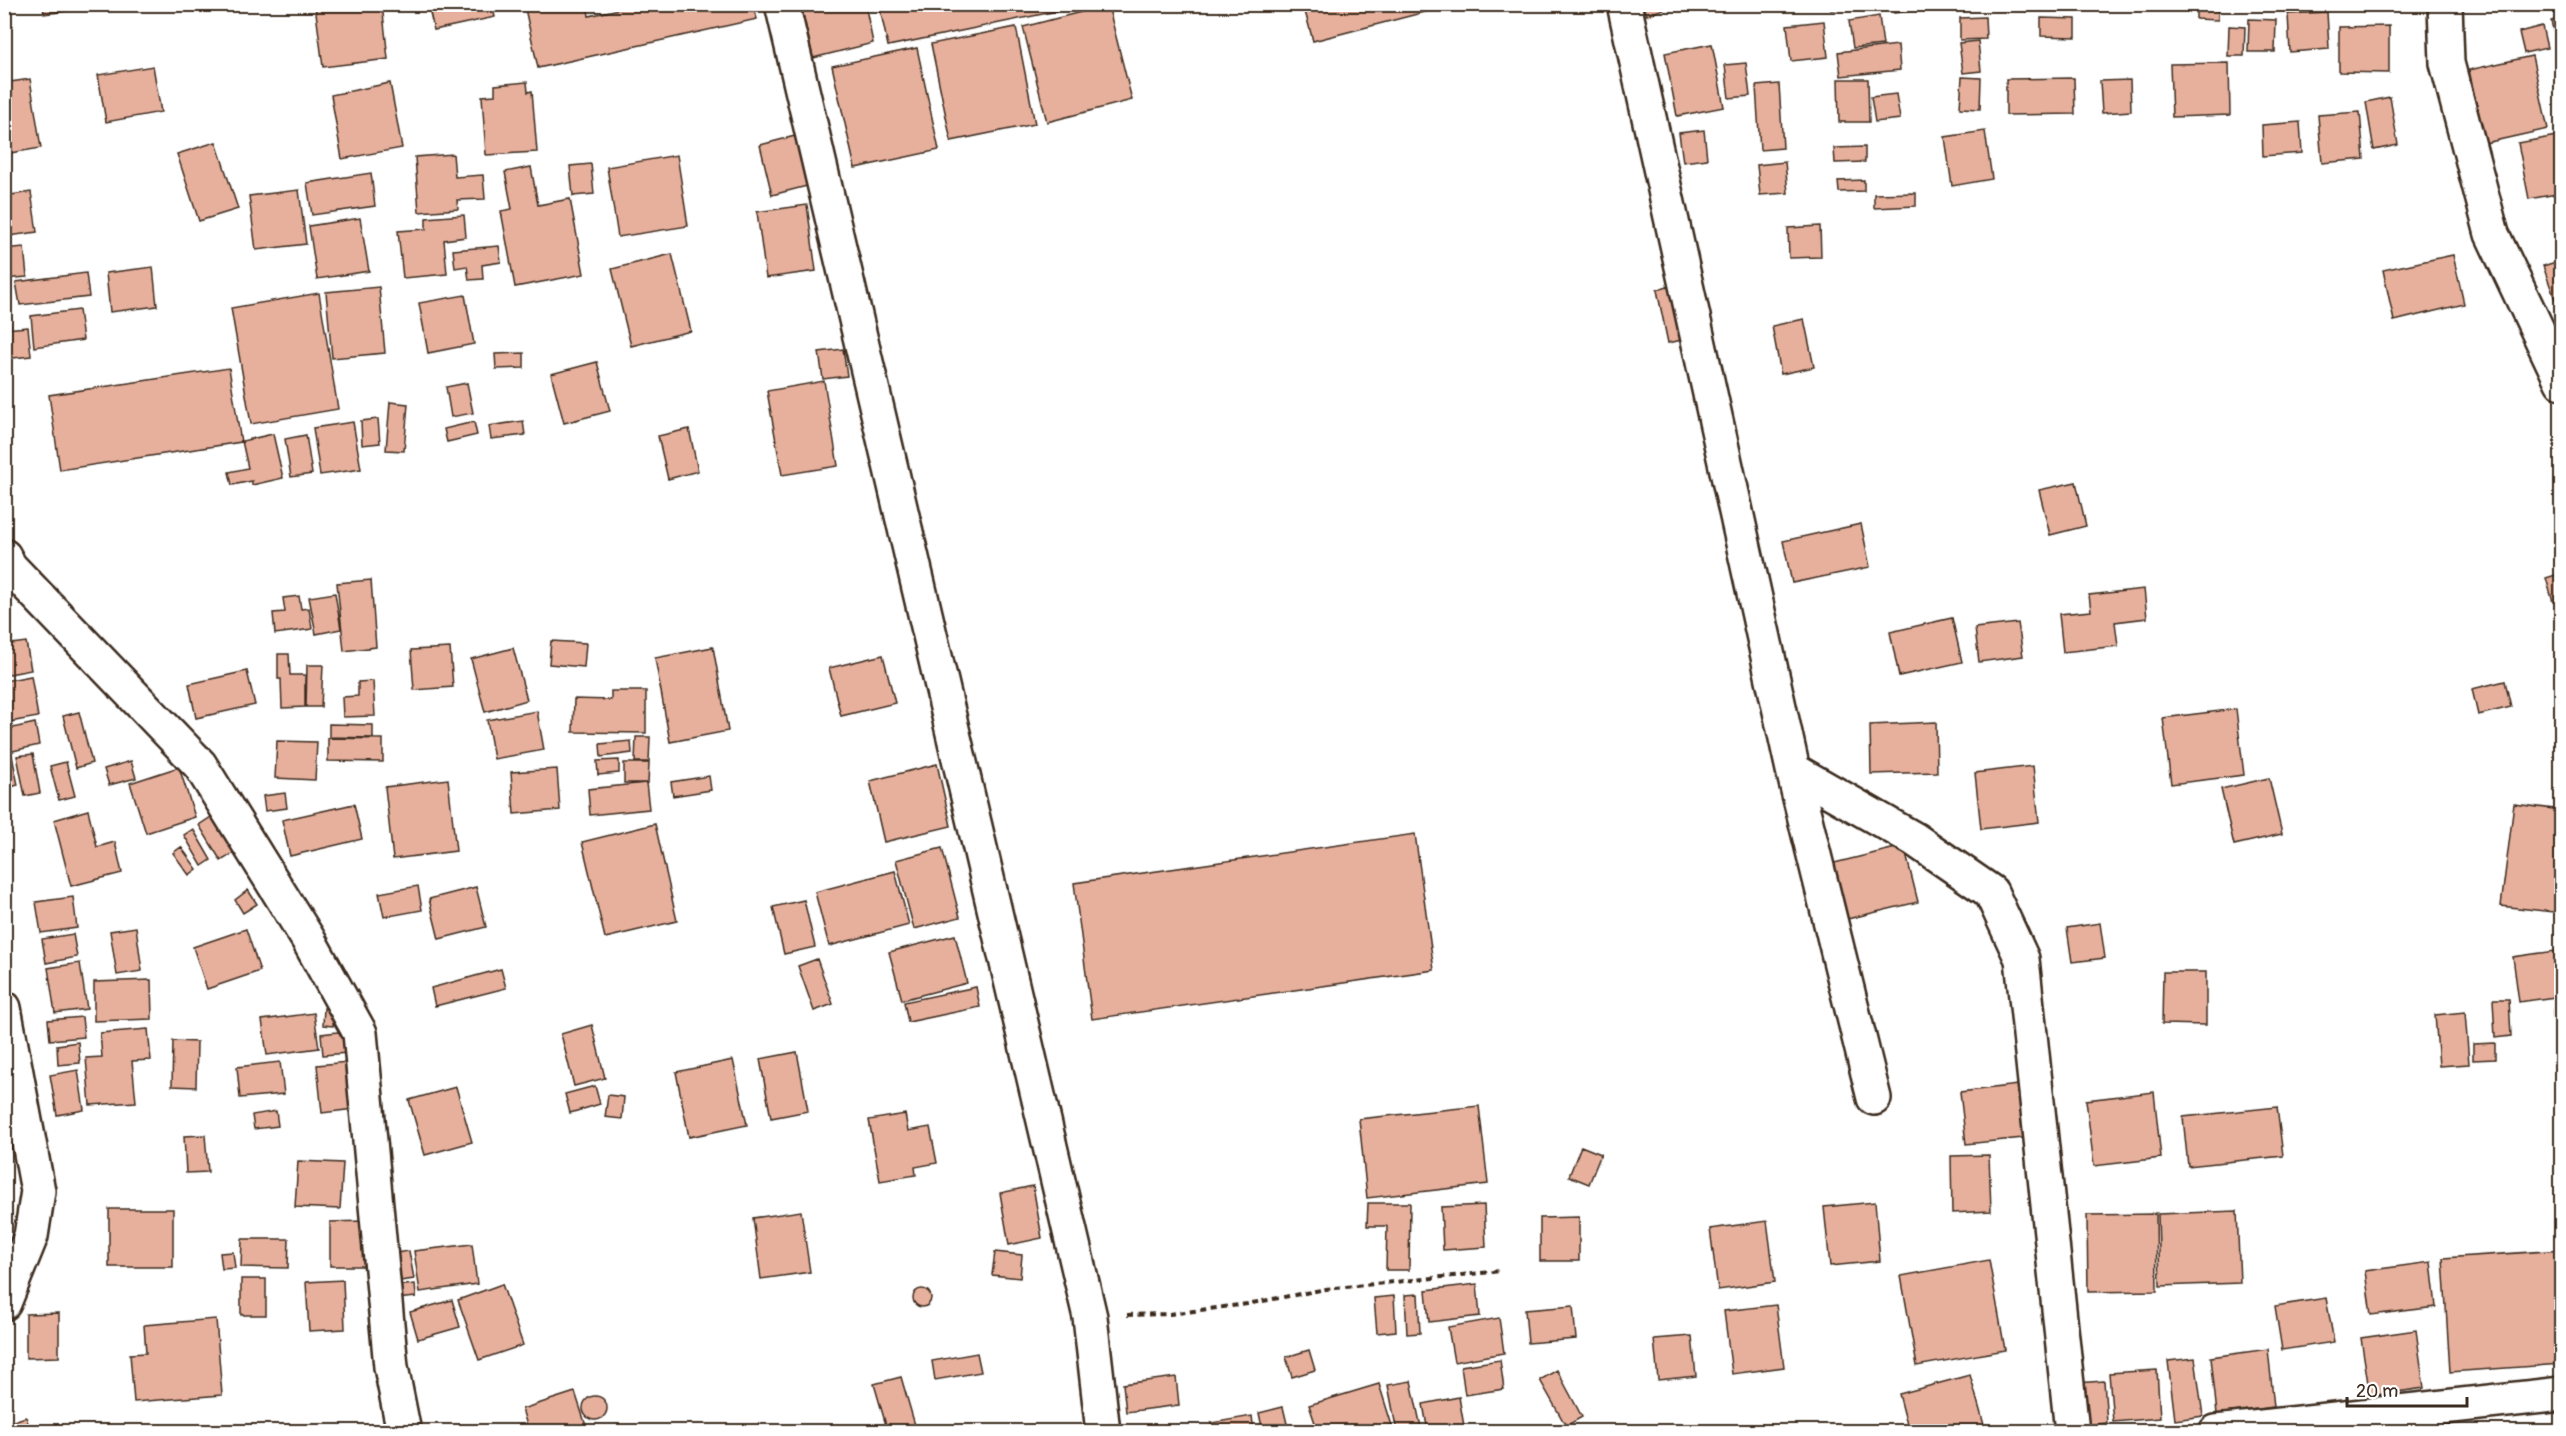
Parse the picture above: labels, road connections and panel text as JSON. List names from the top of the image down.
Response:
{
  "scale_bar": "20 m"
}
